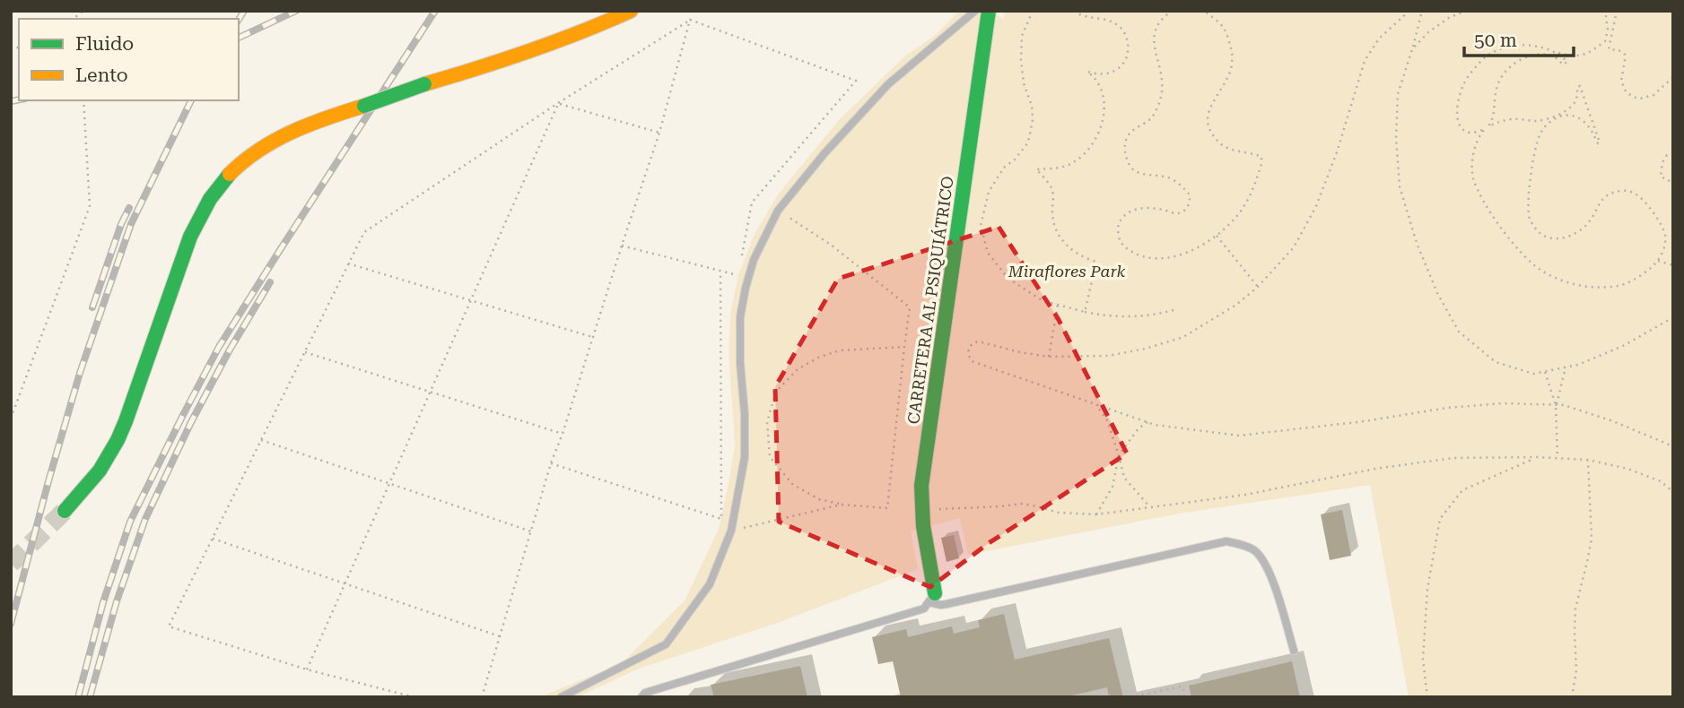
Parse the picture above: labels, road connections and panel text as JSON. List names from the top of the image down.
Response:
{
  "streets": {
    "street": ["CARRETERA AL PSIQUIÁTRICO"]
  },
  "parks": ["Miraflores Park"],
  "legend": ["Fluido", "Lento"],
  "scale_bar": "50 m"
}
